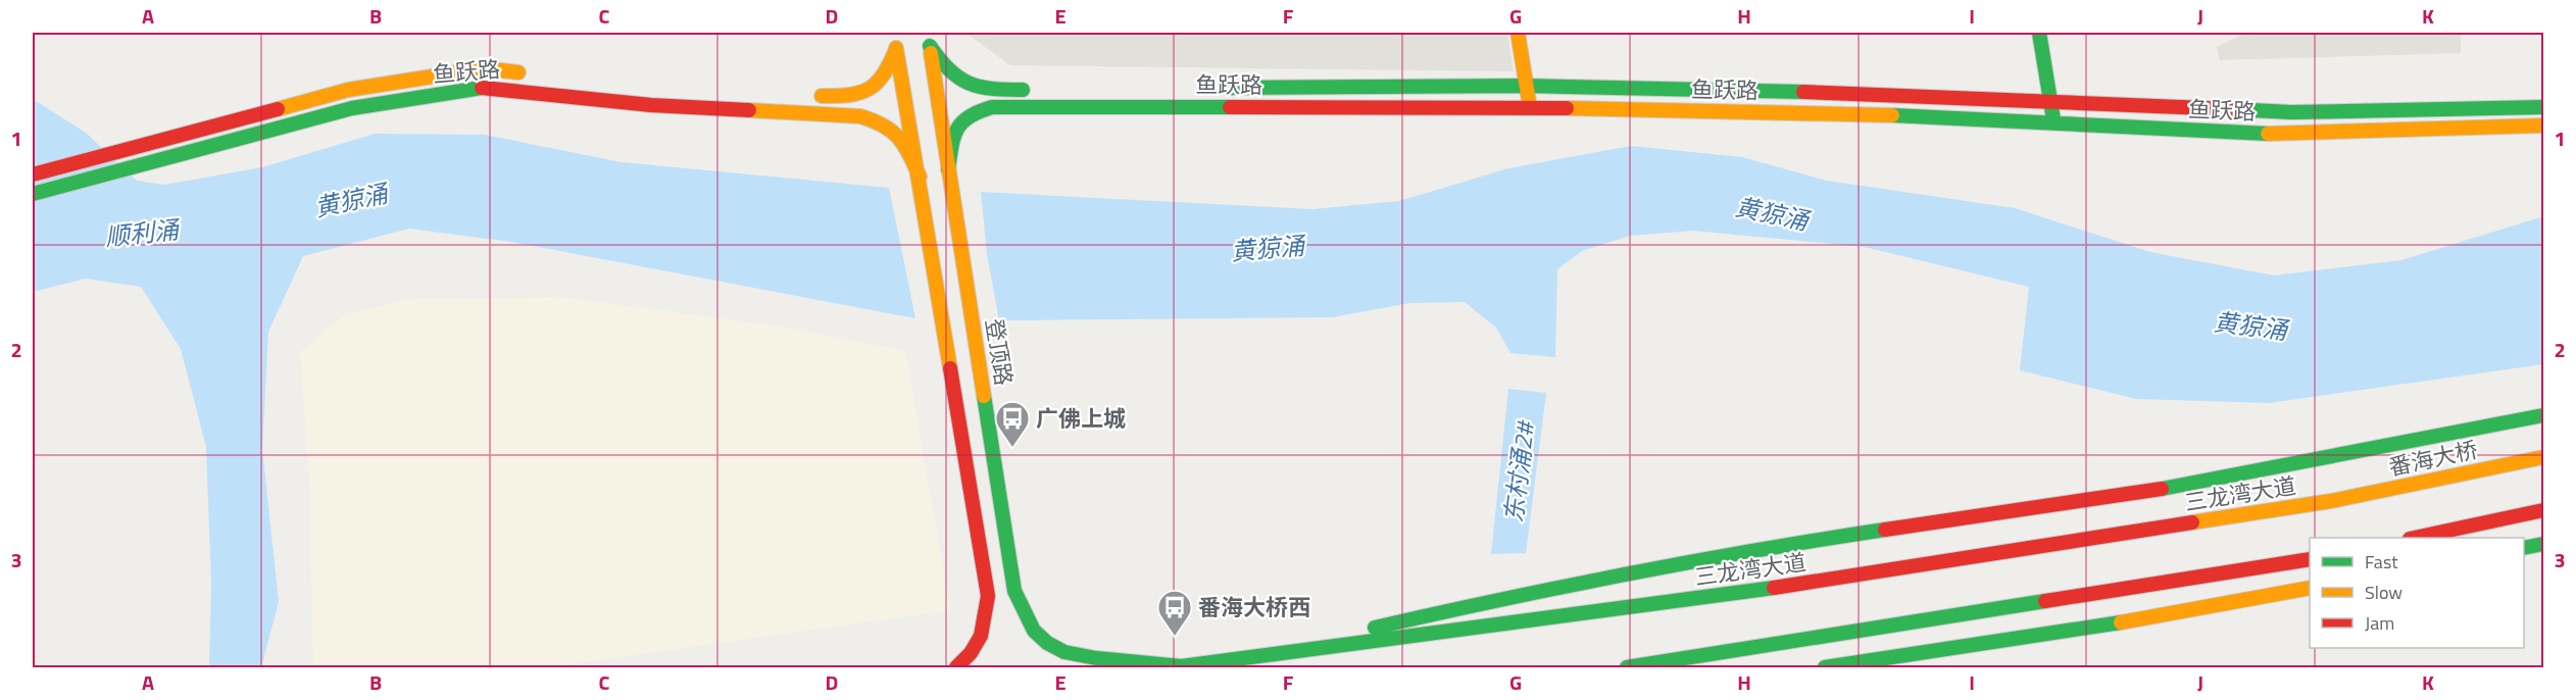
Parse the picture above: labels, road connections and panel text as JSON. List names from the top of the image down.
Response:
{
  "streets": {
    "main road": [
      "鱼跃路",
      "登顶路",
      "番海大桥",
      "三龙湾大道"
    ]
  },
  "crossings": [
    ["鱼跃路", "登顶路"],
    ["登顶路", "三龙湾大道"],
    ["番海大桥", "三龙湾大道"]
  ],
  "water": ["黄猄涌", "顺利涌", "东村涌2#"],
  "places": {
    "bus stop": ["广佛上城", "番海大桥西"]
  },
  "legend": ["Fast", "Slow", "Jam"],
  "grid": {
    "columns": [
      "A",
      "B",
      "C",
      "D",
      "E",
      "F",
      "G",
      "H",
      "I",
      "J",
      "K"
    ],
    "rows": ["1", "2", "3"]
  }
}
